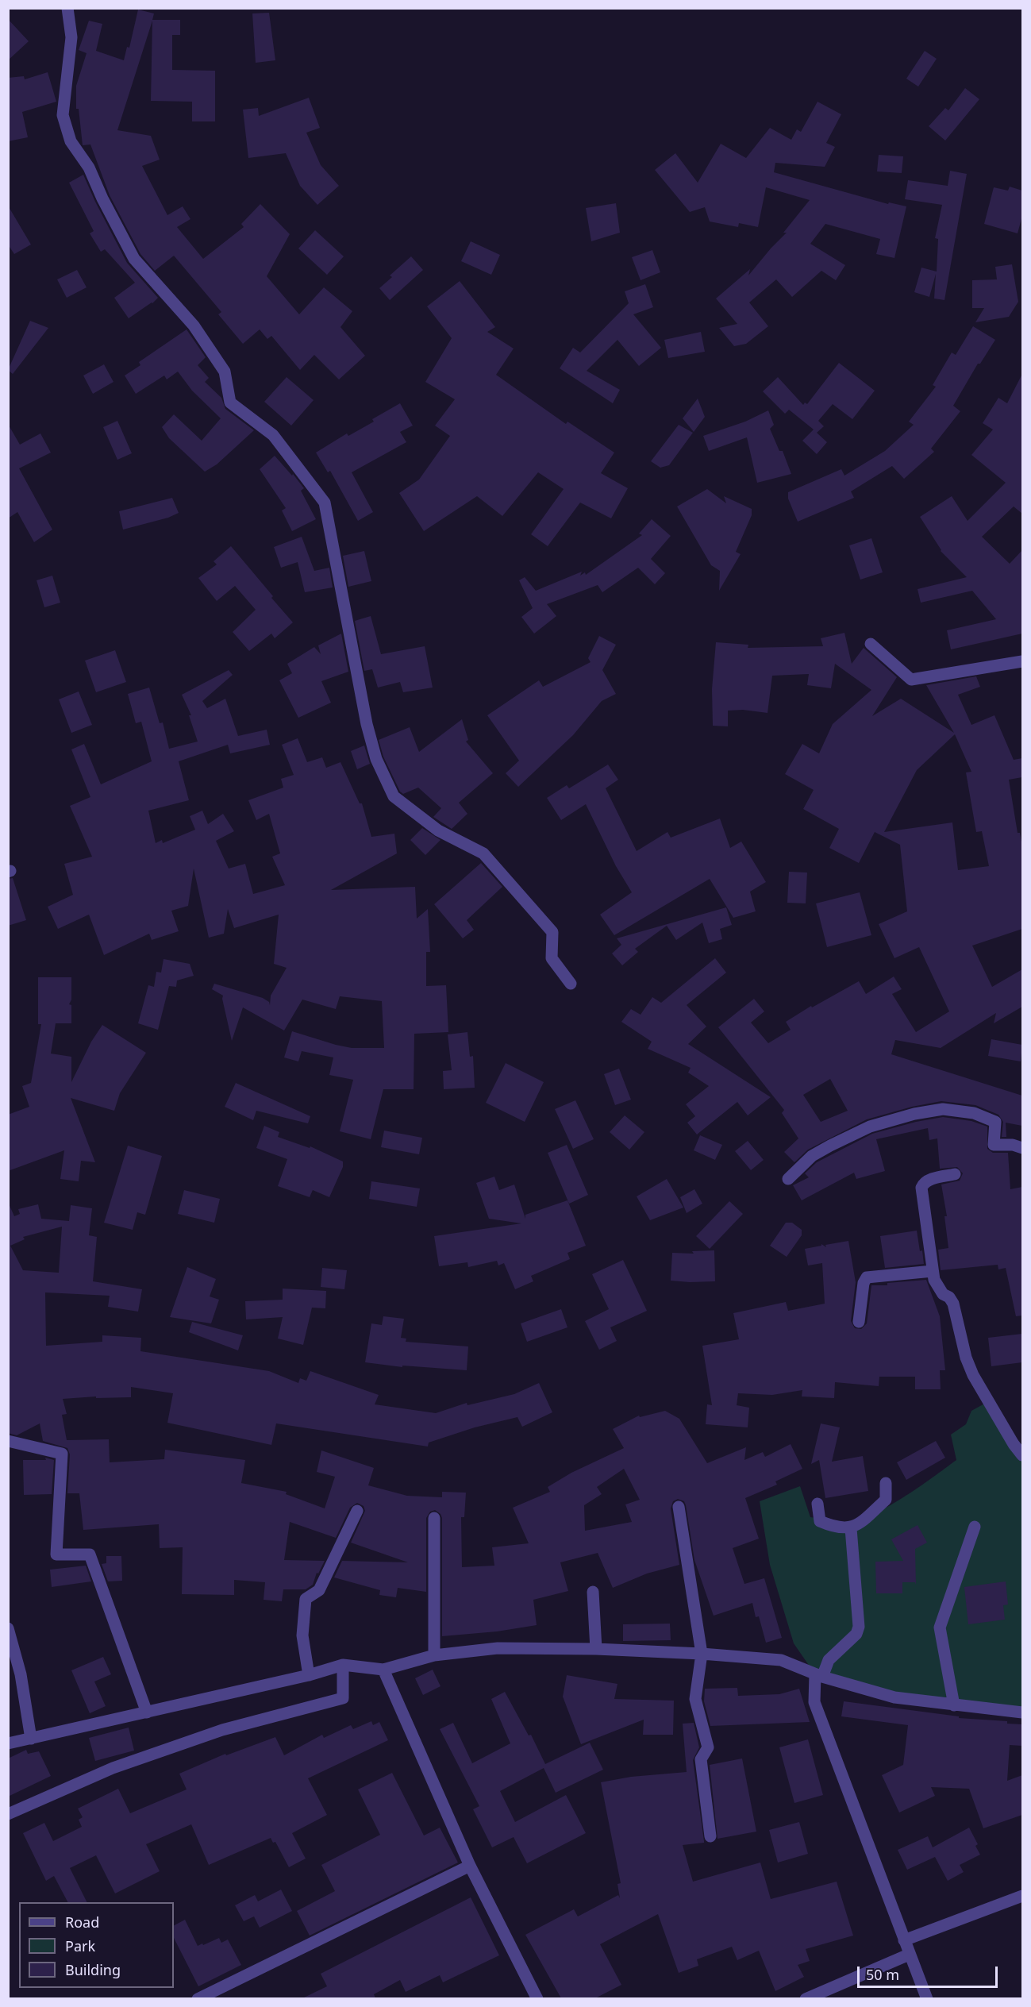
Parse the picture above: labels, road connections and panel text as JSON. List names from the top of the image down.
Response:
{
  "legend": ["Road", "Park", "Building"],
  "scale_bar": "50 m"
}
